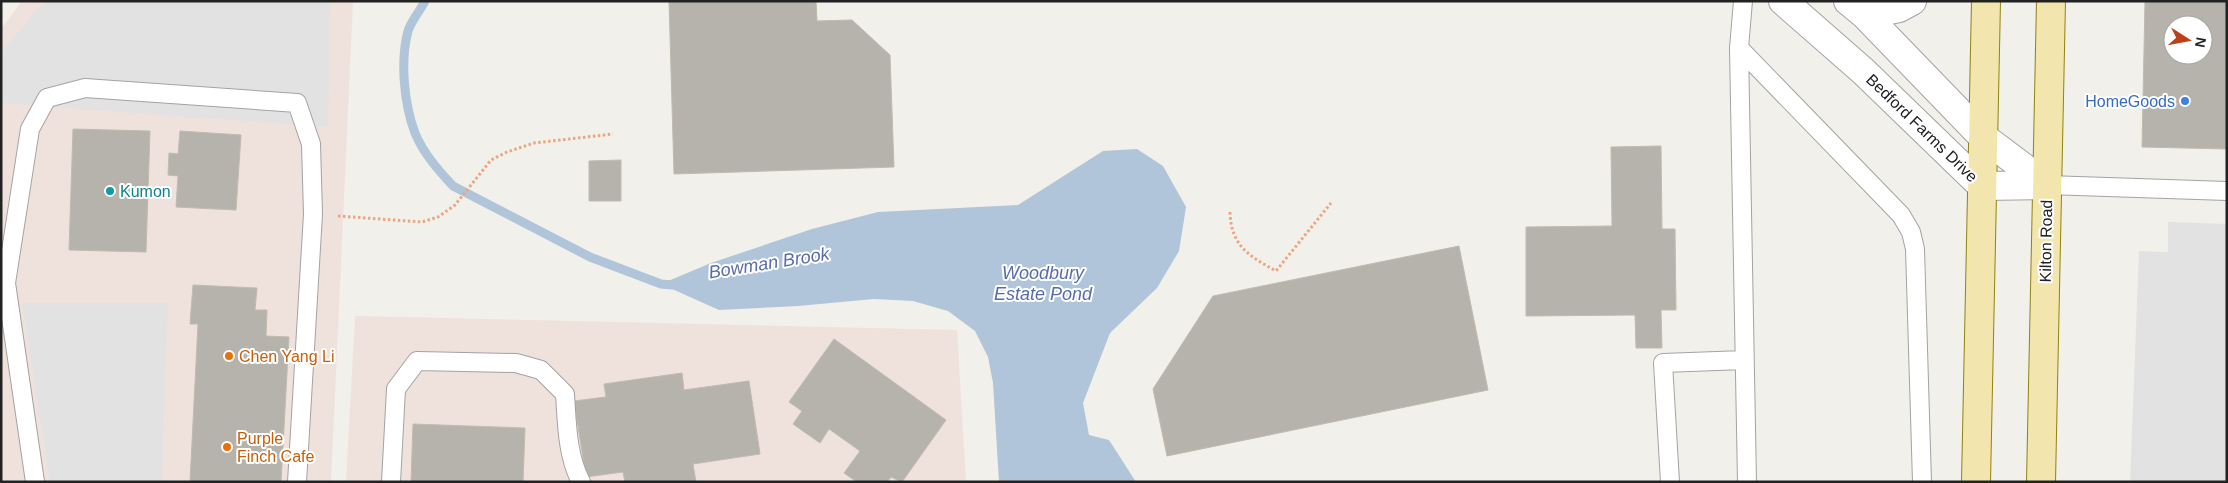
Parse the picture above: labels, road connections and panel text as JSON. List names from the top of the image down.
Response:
{
  "streets": {
    "main road": ["Kilton Road"],
    "street": ["Bedford Farms Drive"]
  },
  "crossings": [
    ["Bedford Farms Drive", "Kilton Road"]
  ],
  "water": ["Bowman Brook", "Woodbury Estate Pond"],
  "places": [
    "HomeGoods",
    "Kumon",
    "Chen Yang Li",
    "Purple Finch Cafe"
  ],
  "north": "right"
}
